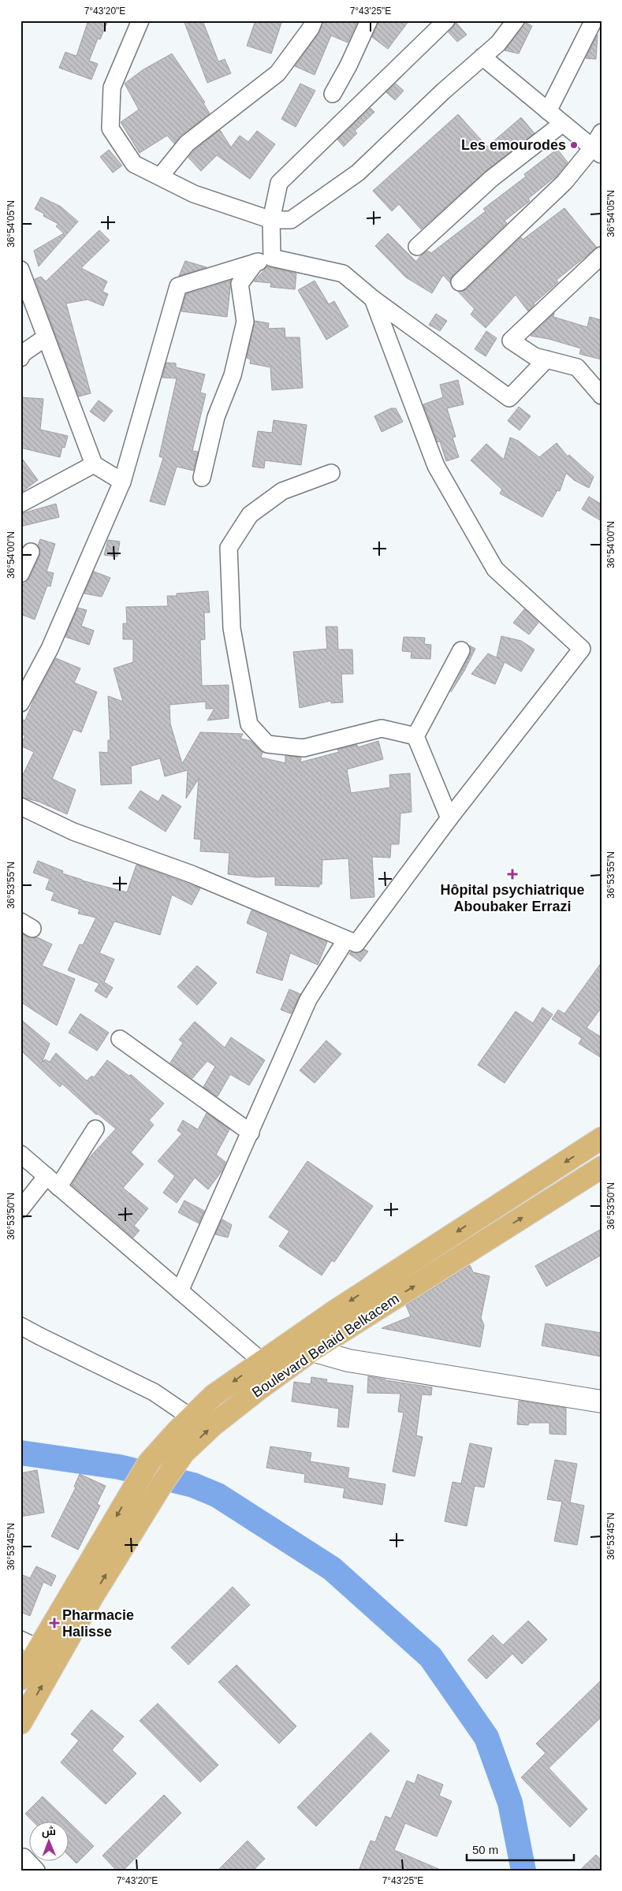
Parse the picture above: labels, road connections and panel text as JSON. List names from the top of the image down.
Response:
{
  "streets": {
    "main road": ["Boulevard Belaid Belkacem"]
  },
  "places": {
    "other": ["Les emourodes"],
    "health": ["Hôpital psychiatrique Aboubaker Errazi", "Pharmacie Halisse"]
  },
  "scale_bar": "50 m",
  "north": "top",
  "coordinates": [
    "7°43'20\"E",
    "7°43'25\"E",
    "36°54'05\"N",
    "36°54'00\"N",
    "36°53'55\"N",
    "36°53'50\"N",
    "36°53'45\"N"
  ]
}
